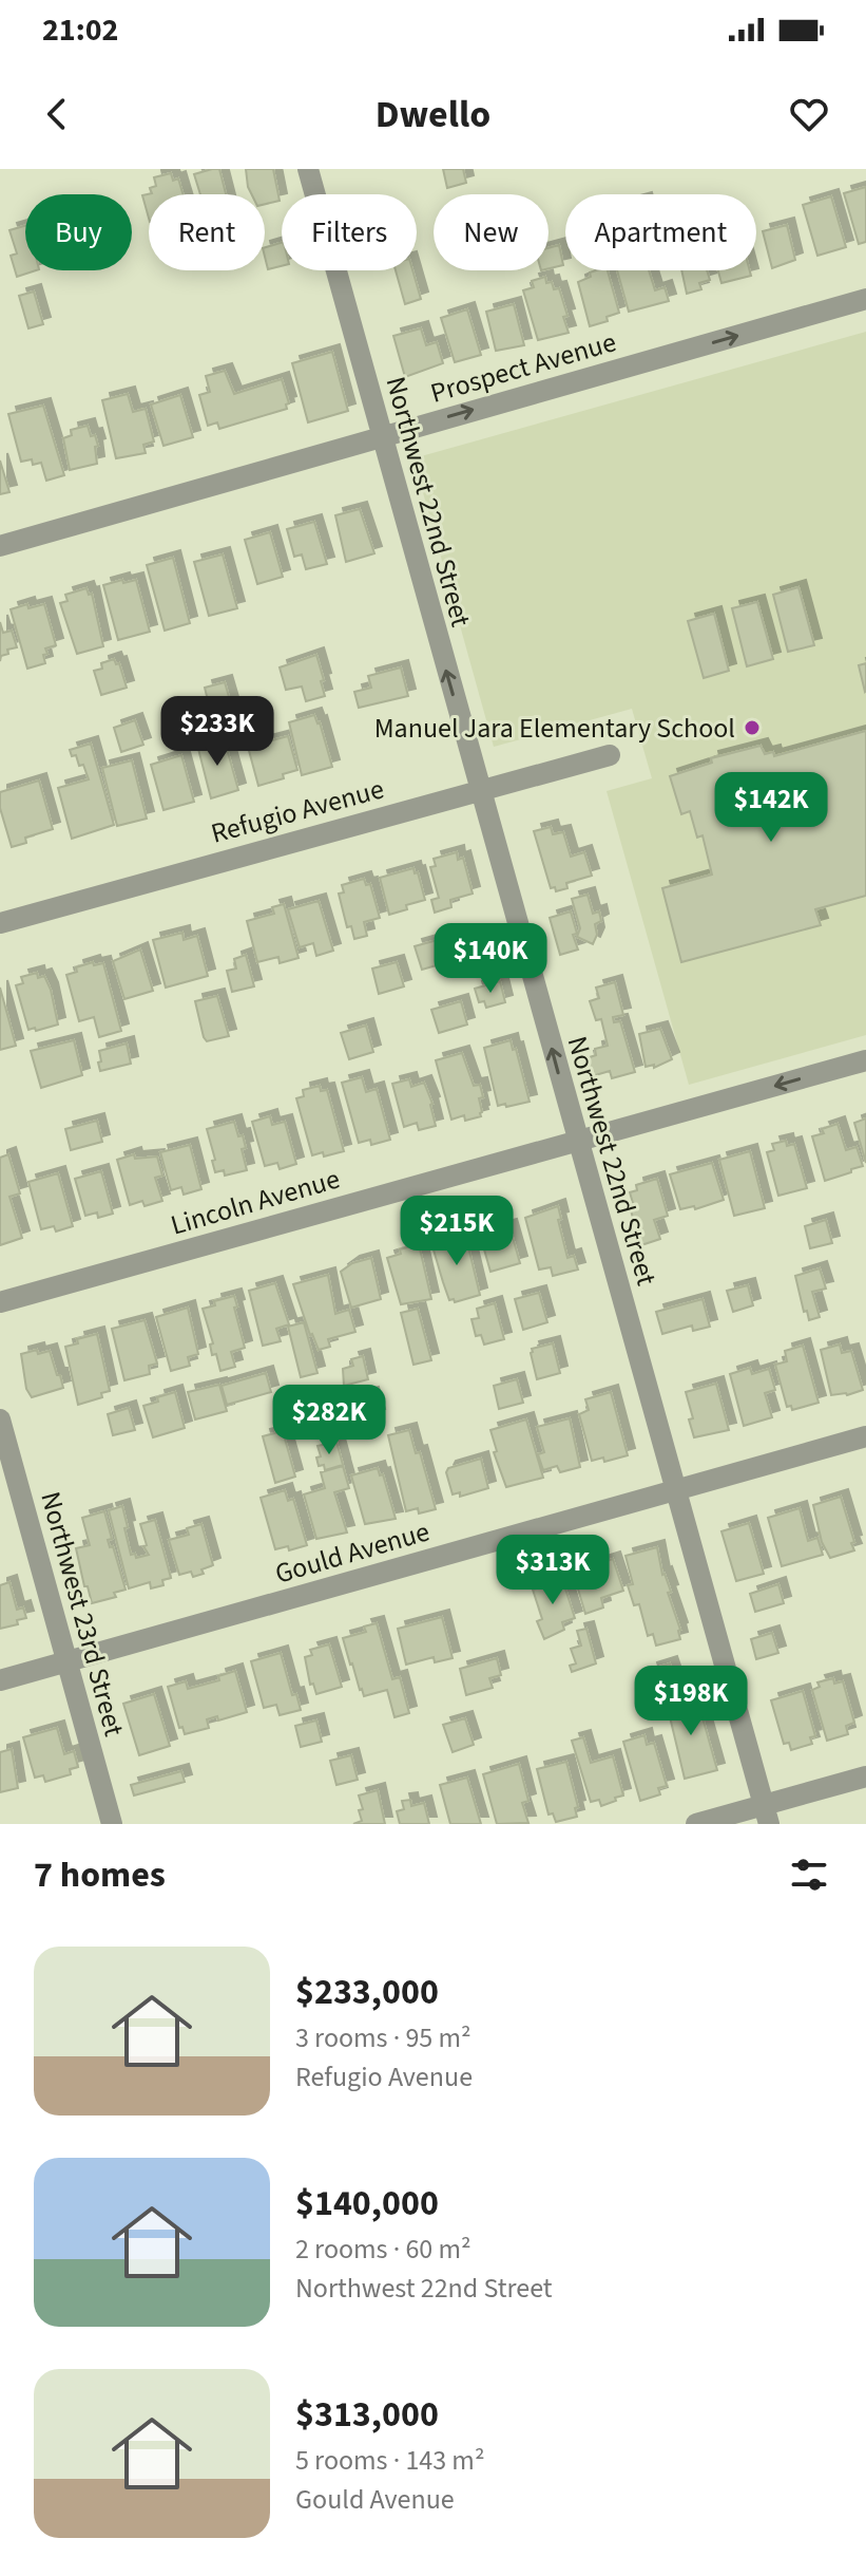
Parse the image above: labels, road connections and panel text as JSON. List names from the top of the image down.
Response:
{
  "streets": {
    "street": [
      "Prospect Avenue",
      "Northwest 22nd Street",
      "Refugio Avenue",
      "Lincoln Avenue",
      "Gould Avenue",
      "Northwest 23rd Street"
    ]
  },
  "crossings": [
    ["Prospect Avenue", "Northwest 22nd Street"],
    ["Northwest 22nd Street", "Refugio Avenue"],
    ["Northwest 22nd Street", "Lincoln Avenue"],
    ["Northwest 22nd Street", "Gould Avenue"],
    ["Gould Avenue", "Northwest 23rd Street"]
  ],
  "one_way": ["Prospect Avenue", "Northwest 22nd Street"],
  "places": ["Manuel Jara Elementary School"],
  "page": {
    "status": "21:02",
    "header": "Dwello",
    "chip": [
      "Buy",
      "Rent",
      "Filters",
      "New",
      "Apartment"
    ],
    "price": [
      "$233K",
      "$142K",
      "$140K",
      "$215K",
      "$282K",
      "$313K",
      "$198K"
    ],
    "heading": "7 homes",
    "list": [
      {
        "name": "$233,000",
        "note": "3 rooms · 95 m² · Refugio Avenue"
      },
      {
        "name": "$140,000",
        "note": "2 rooms · 60 m² · Northwest 22nd Street"
      },
      {
        "name": "$313,000",
        "note": "5 rooms · 143 m² · Gould Avenue"
      }
    ]
  }
}
